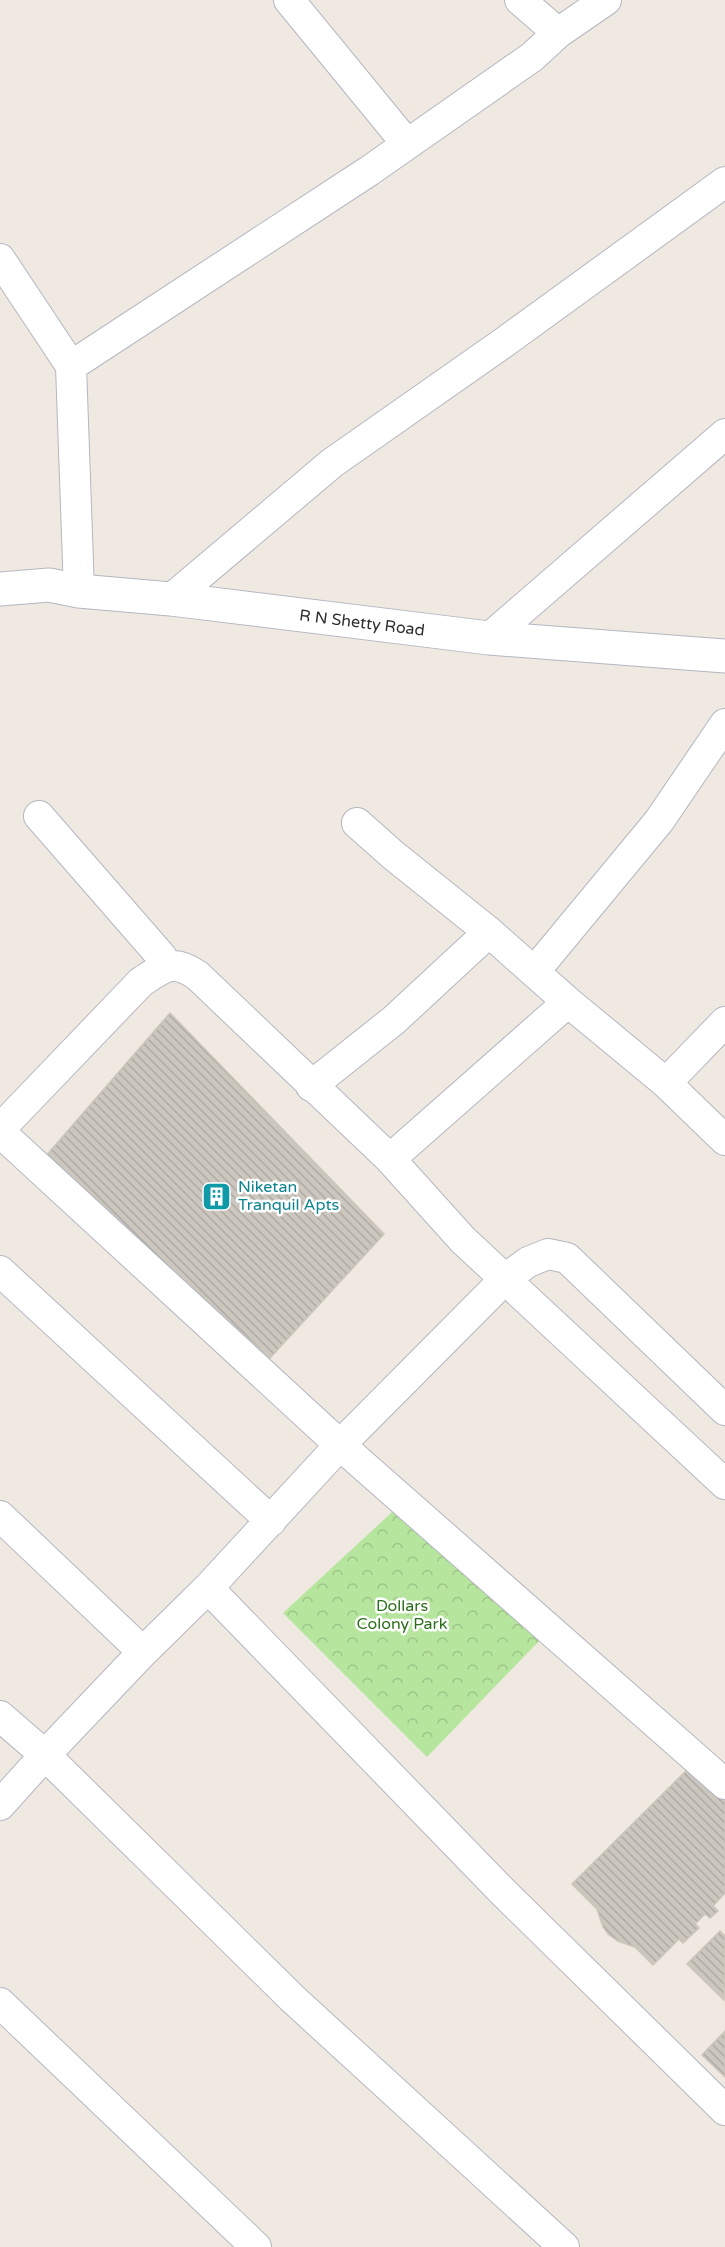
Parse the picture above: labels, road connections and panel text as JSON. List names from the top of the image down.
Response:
{
  "streets": {
    "street": ["R N Shetty Road"]
  },
  "parks": ["Dollars Colony Park"],
  "places": {
    "building": ["Niketan Tranquil Apts"]
  }
}
